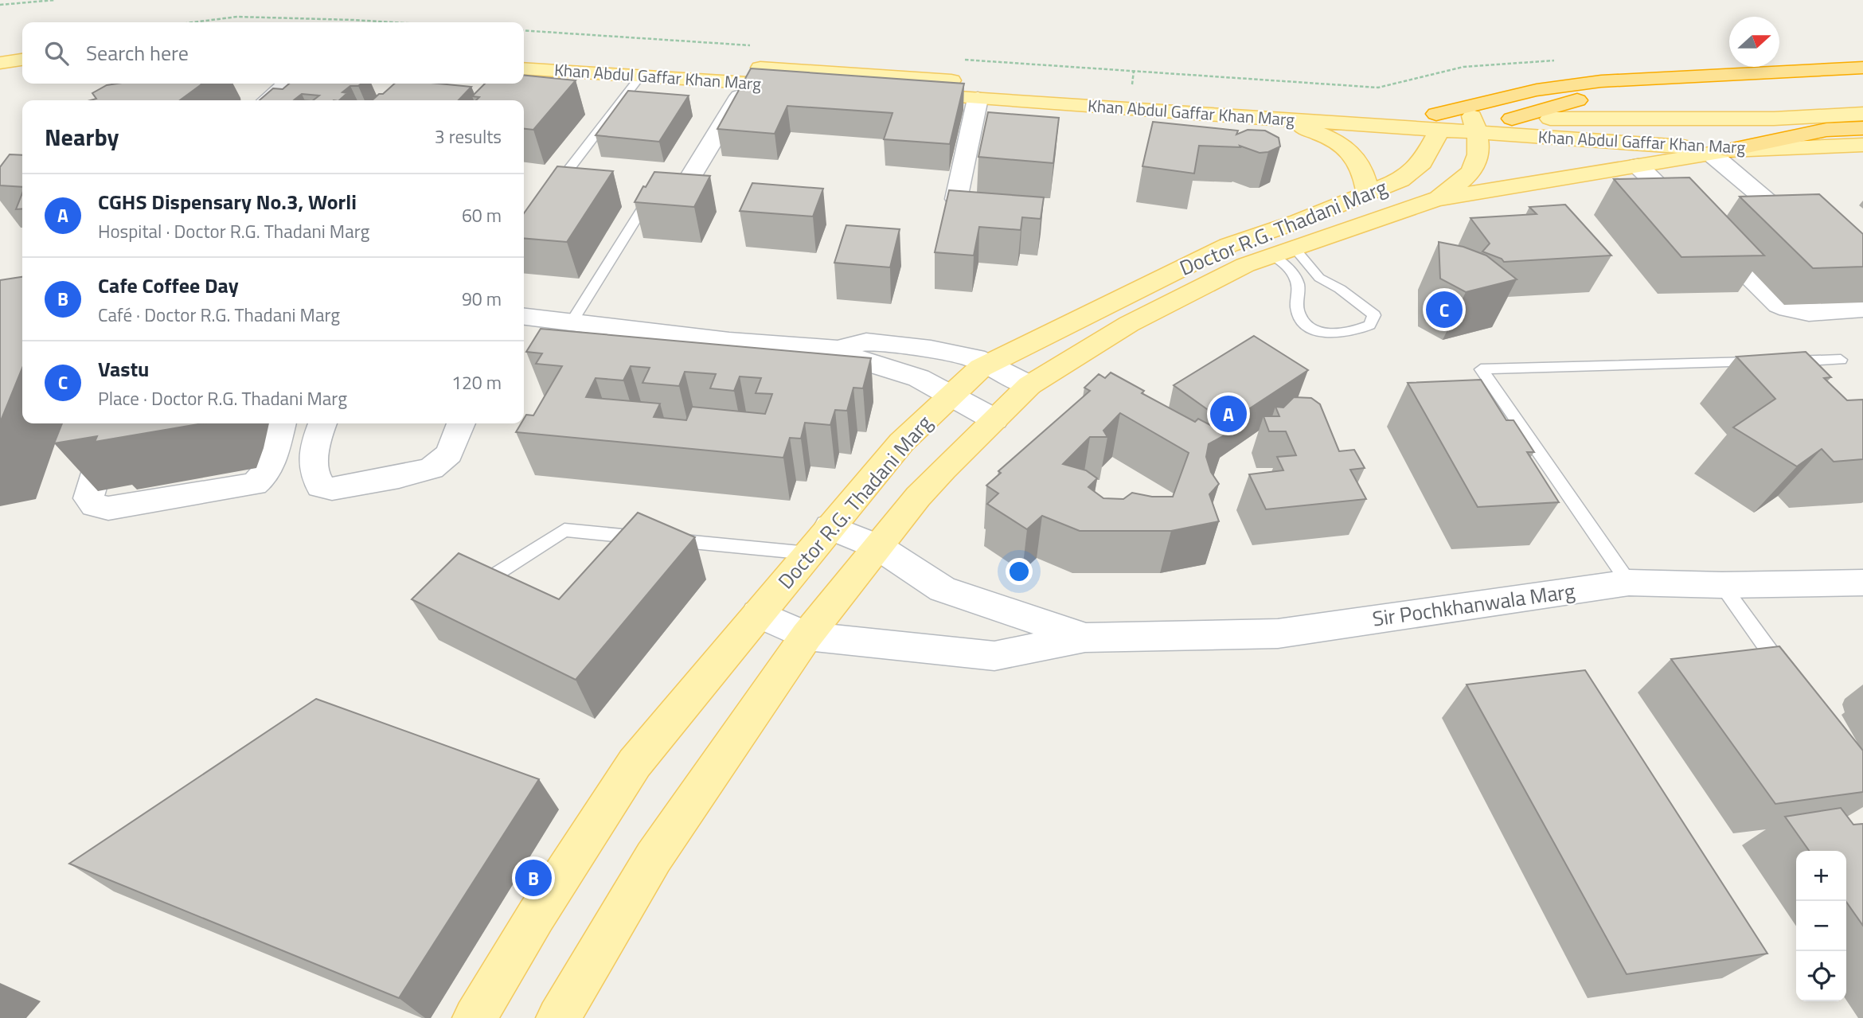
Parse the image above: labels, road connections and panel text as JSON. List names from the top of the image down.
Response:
{
  "streets": {
    "main road": ["Khan Abdul Gaffar Khan Marg", "Doctor R.G. Thadani Marg"],
    "street": ["Sir Pochkhanwala Marg"]
  },
  "crossings": [
    ["Khan Abdul Gaffar Khan Marg", "Doctor R.G. Thadani Marg"],
    ["Doctor R.G. Thadani Marg", "Sir Pochkhanwala Marg"]
  ],
  "north": "right",
  "page": {
    "search": "Search here",
    "heading": ["Nearby", "3 results"],
    "list": [
      {
        "mark": "A",
        "name": "CGHS Dispensary No.3, Worli",
        "note": "Hospital · Doctor R.G. Thadani Marg",
        "value": "60 m"
      },
      {
        "mark": "B",
        "name": "Cafe Coffee Day",
        "note": "Café · Doctor R.G. Thadani Marg",
        "value": "90 m"
      },
      {
        "mark": "C",
        "name": "Vastu",
        "note": "Place · Doctor R.G. Thadani Marg",
        "value": "120 m"
      }
    ],
    "pins": ["C", "A", "B"],
    "map_buttons": ["+", "−"]
  }
}
